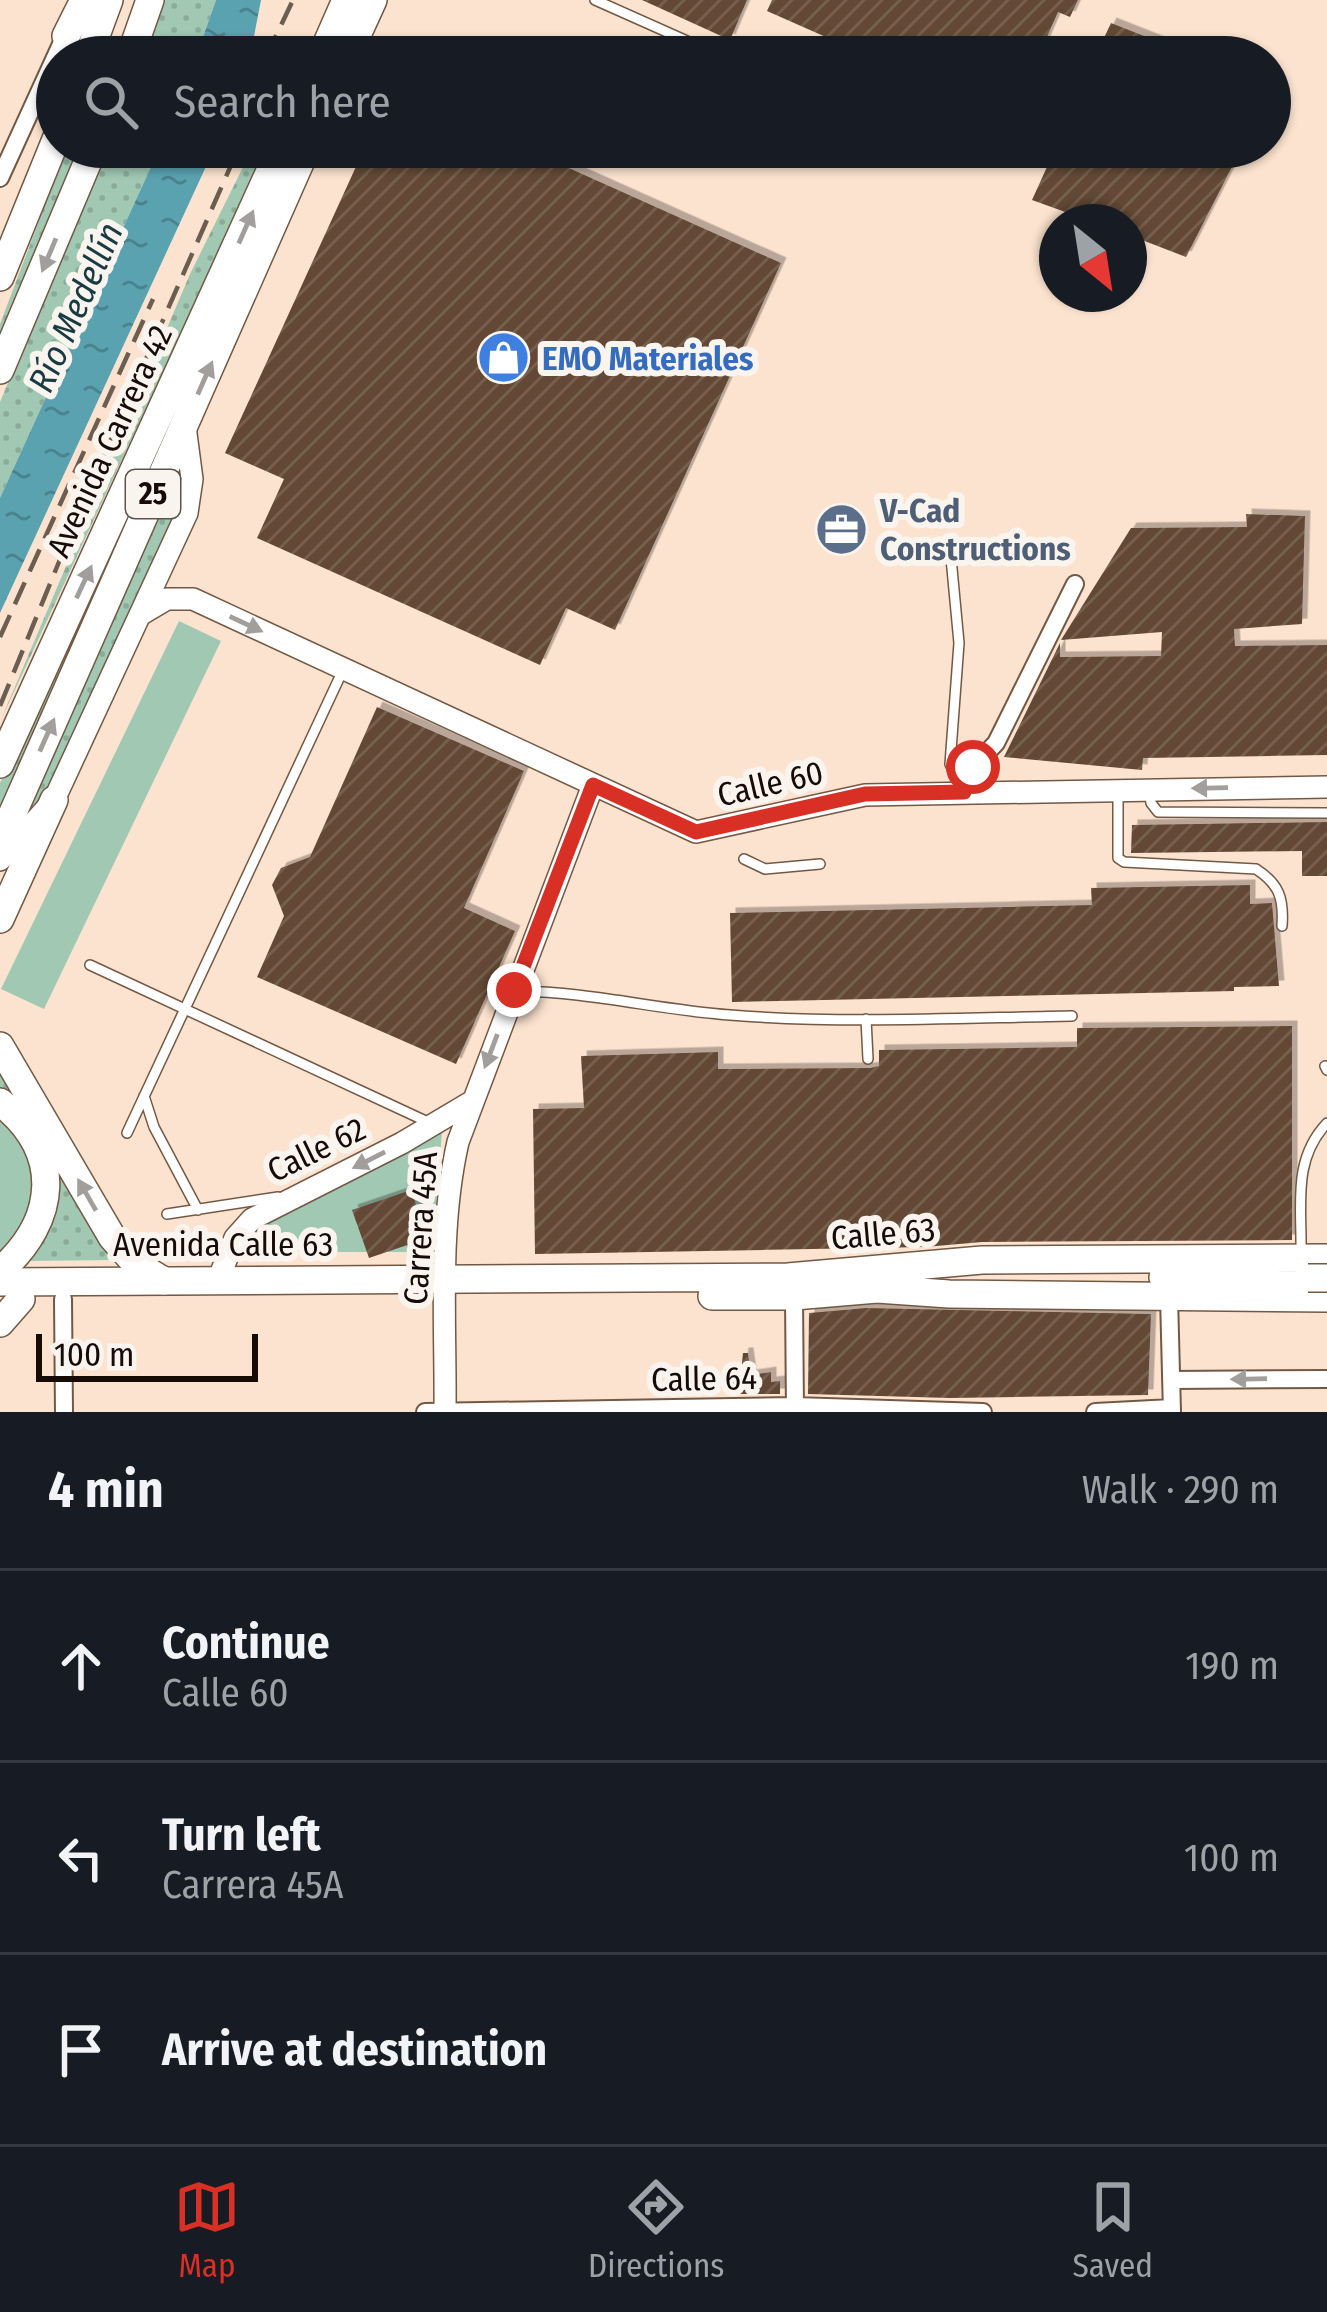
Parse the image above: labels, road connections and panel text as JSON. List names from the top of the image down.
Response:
{
  "streets": {
    "main road": [
      "Avenida Carrera 42",
      "25",
      "Calle 63",
      "Avenida Calle 63"
    ],
    "street": [
      "Calle 60",
      "Calle 62",
      "Carrera 45A",
      "Calle 64"
    ]
  },
  "crossings": [
    ["Avenida Carrera 42", "Calle 60"],
    ["Calle 60", "Carrera 45A"],
    ["Calle 62", "Carrera 45A"],
    ["Calle 62", "Avenida Calle 63"],
    ["Carrera 45A", "Calle 63"],
    ["Carrera 45A", "Avenida Calle 63"],
    ["Carrera 45A", "Calle 64"],
    ["Calle 63", "Avenida Calle 63"]
  ],
  "one_way": ["Avenida Carrera 42", "Calle 62"],
  "water": ["Río Medellín"],
  "places": {
    "shop": ["EMO Materiales"],
    "office": ["V-Cad Constructions"]
  },
  "scale_bar": "100 m",
  "north": "bottom right",
  "page": {
    "search": "Search here",
    "scale": "100 m",
    "heading": ["4 min", "Walk · 290 m"],
    "list": [
      ["Continue", "Calle 60", "190 m"],
      ["Turn left", "Carrera 45A", "100 m"],
      "Arrive at destination"
    ],
    "nav": ["Map", "Directions", "Saved"]
  }
}
